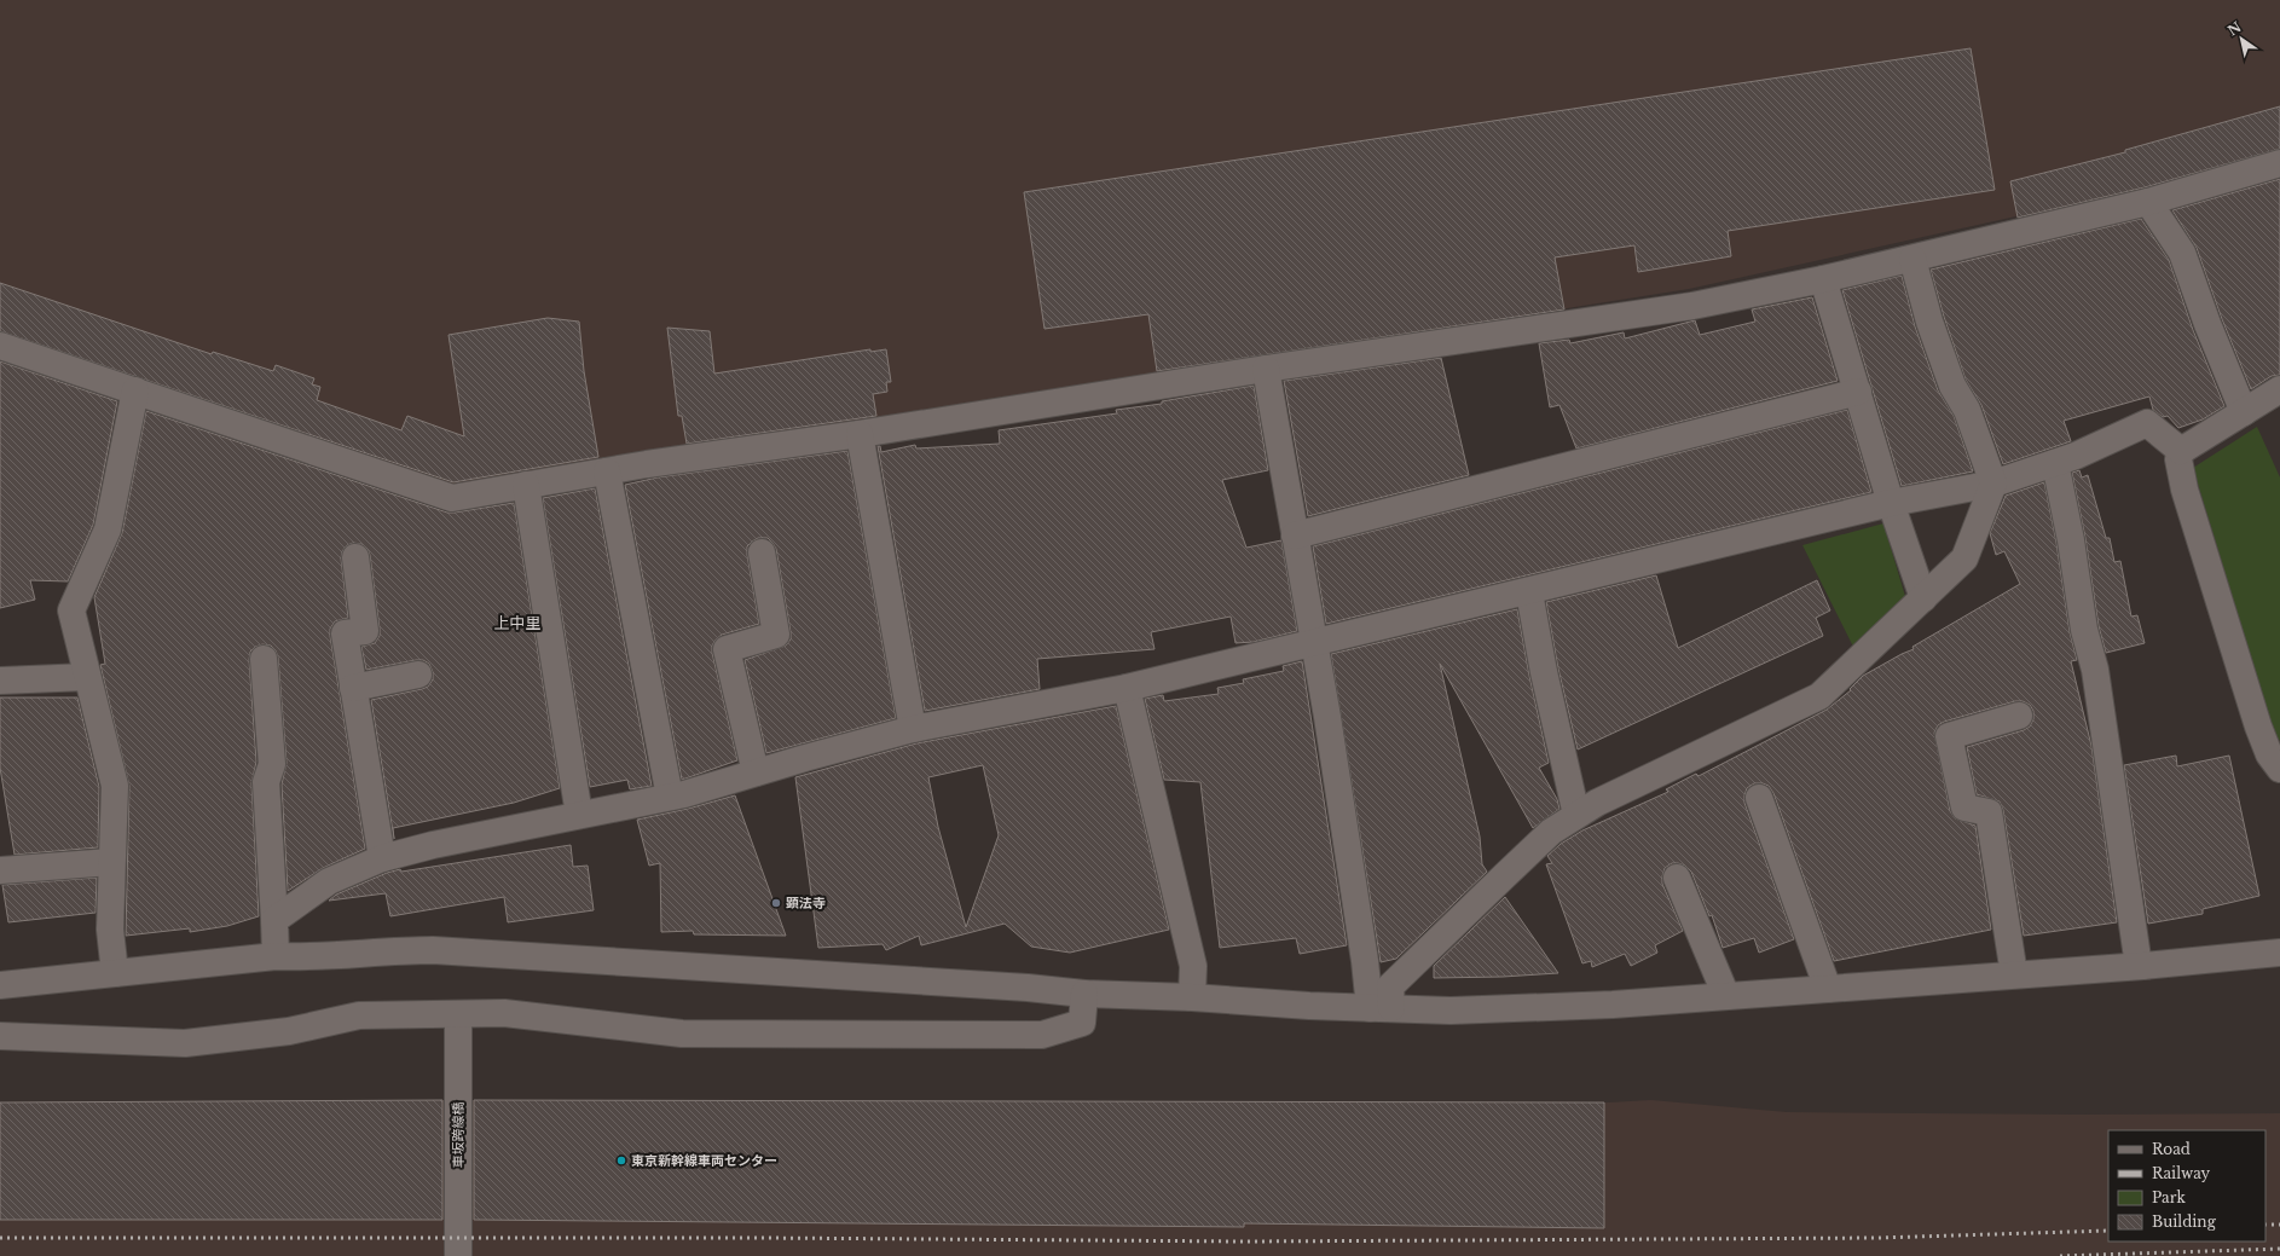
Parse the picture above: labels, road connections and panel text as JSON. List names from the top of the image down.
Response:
{
  "streets": {
    "street": ["車坂跨線橋"]
  },
  "districts": ["上中里"],
  "places": ["顕法寺", "東京新幹線車両センター"],
  "legend": [
    "Road",
    "Railway",
    "Park",
    "Building"
  ],
  "north": "top left"
}
